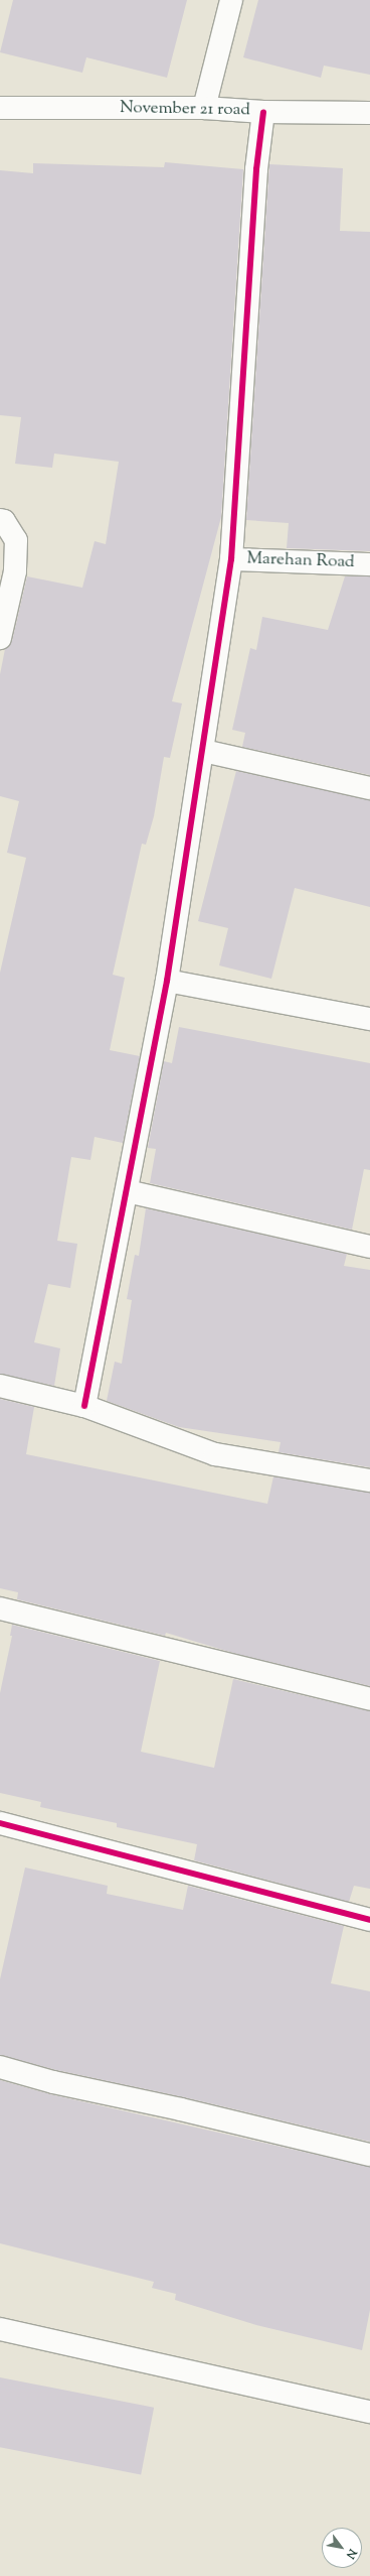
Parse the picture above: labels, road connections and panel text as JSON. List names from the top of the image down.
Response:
{
  "streets": {
    "street": ["November 21 road", "Marehan Road"]
  },
  "north": "bottom right"
}
